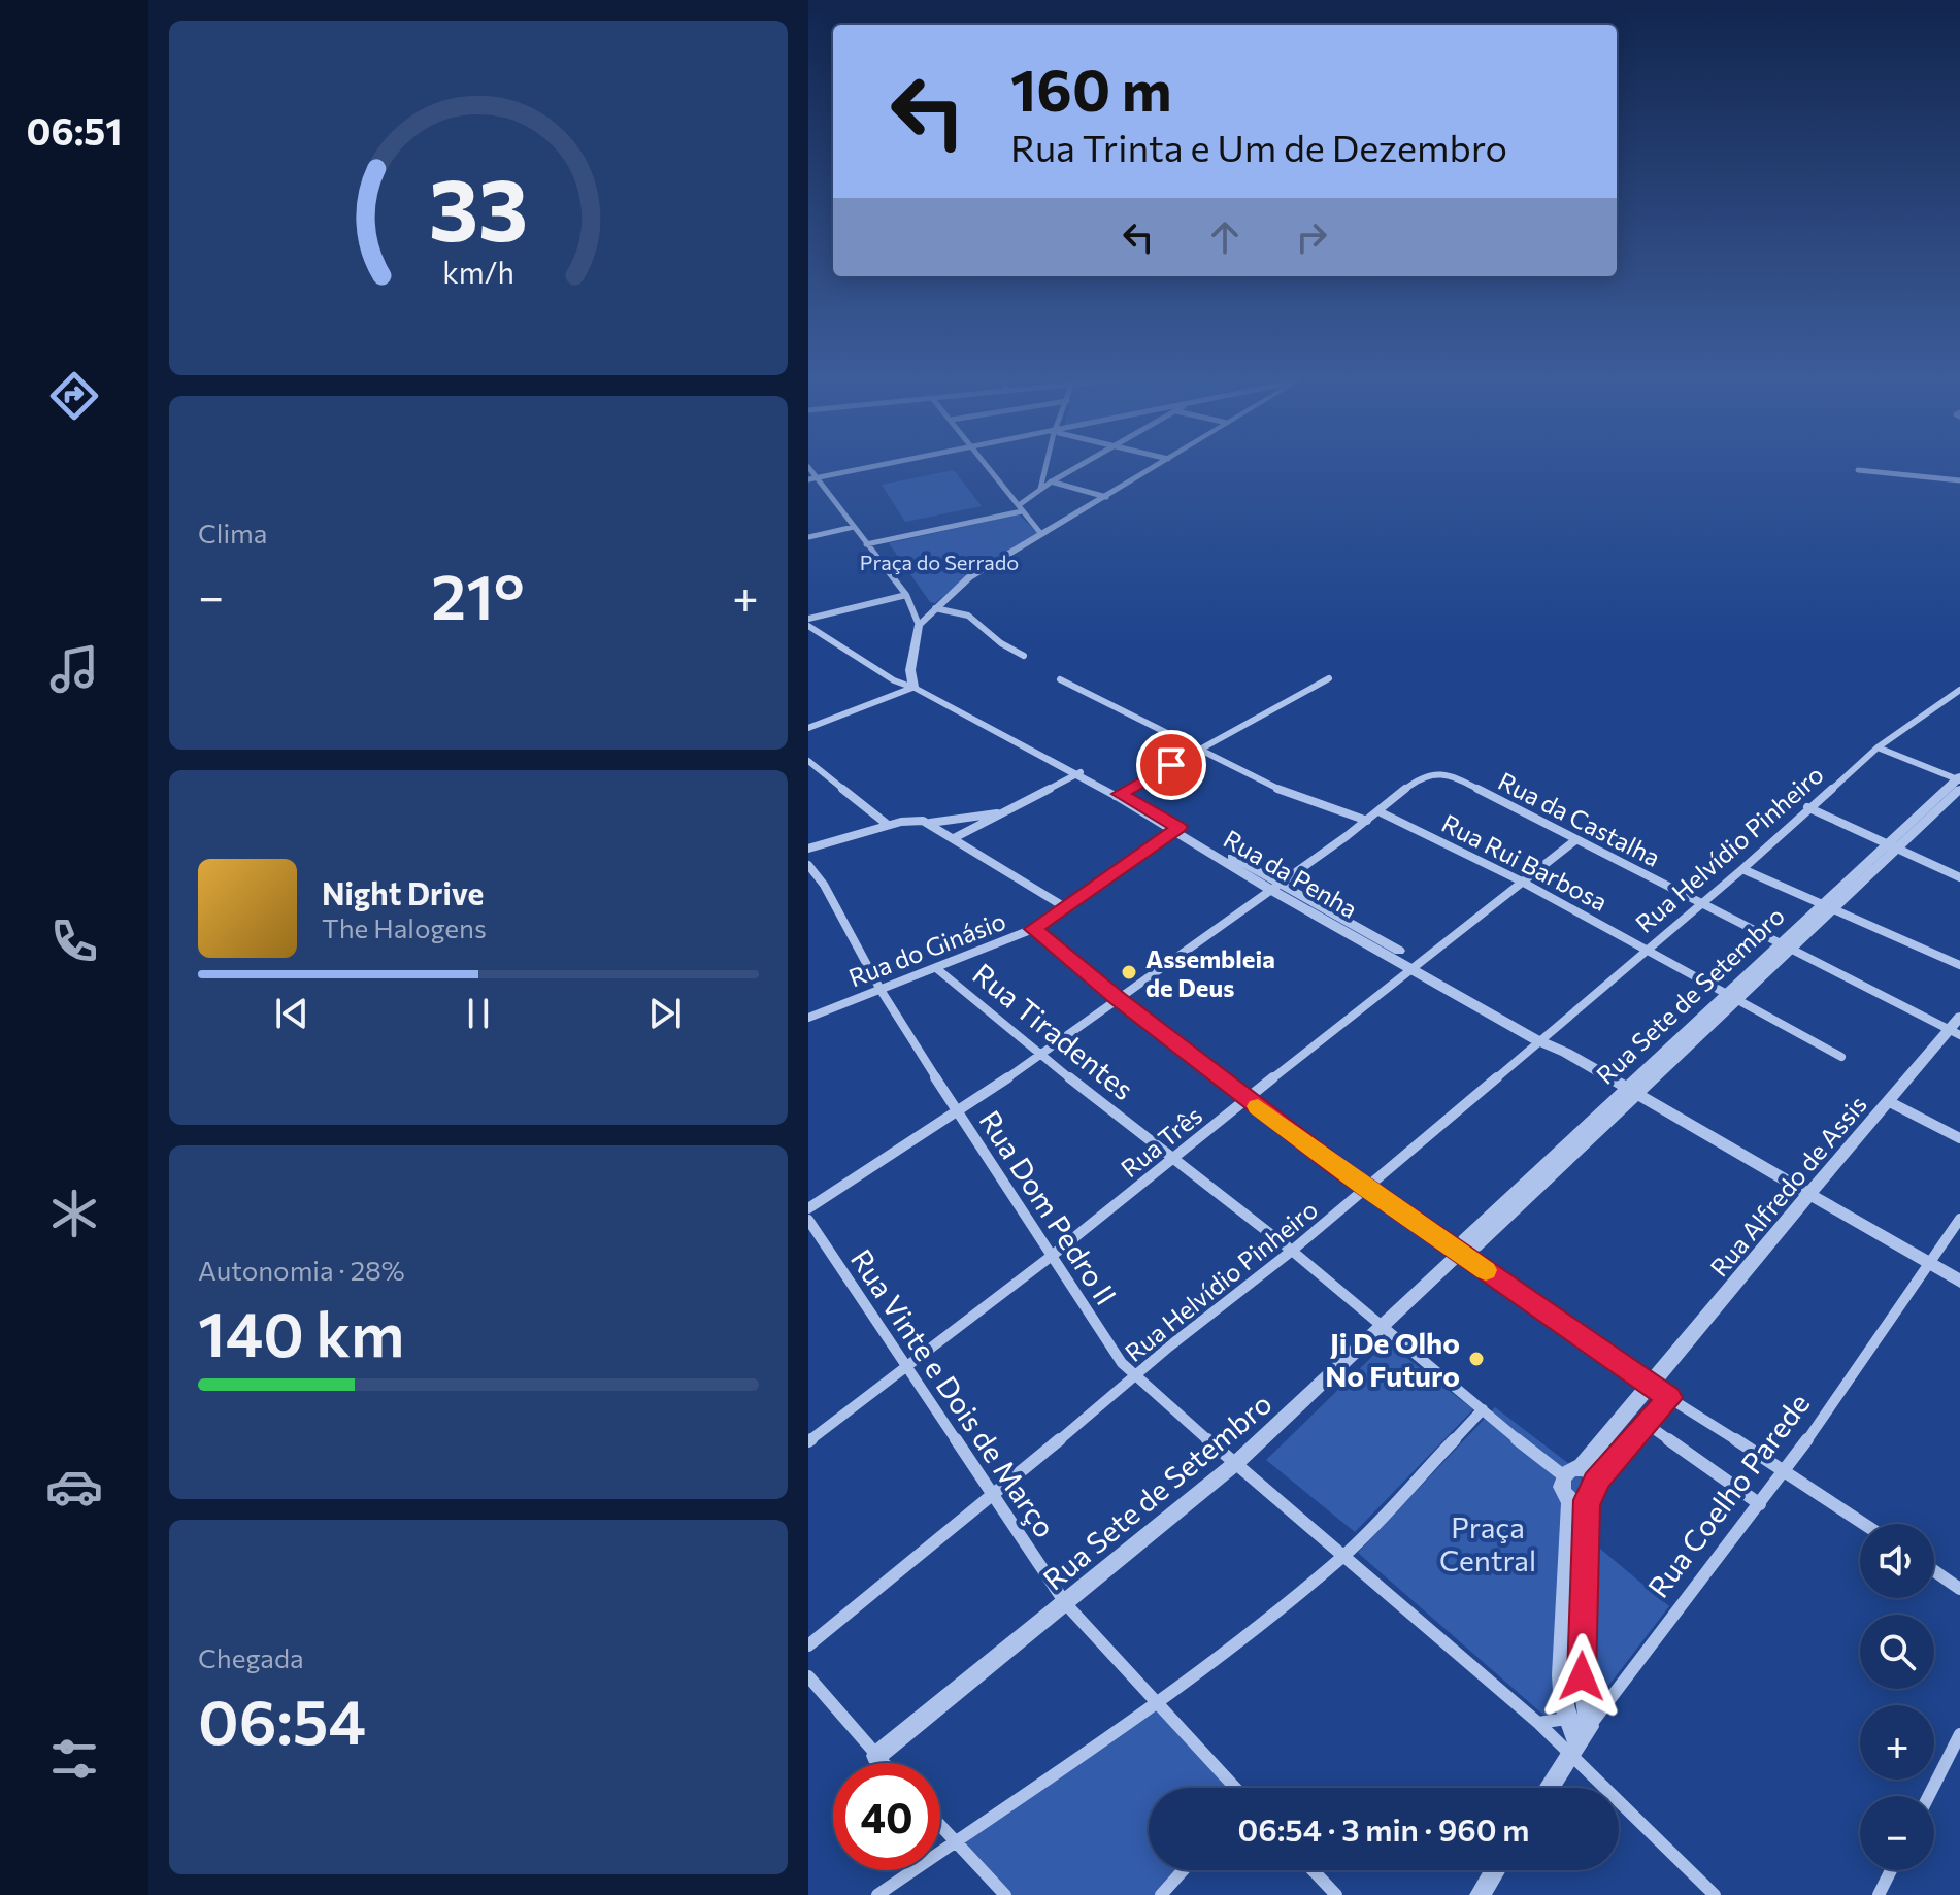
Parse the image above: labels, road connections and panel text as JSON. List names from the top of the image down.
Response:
{
  "streets": {
    "street": [
      "Rua da Castalha",
      "Rua Helvídio Pinheiro",
      "Rua Rui Barbosa",
      "Rua da Penha",
      "Rua do Ginásio",
      "Rua Sete de Setembro",
      "Rua Tiradentes",
      "Rua Três",
      "Rua Alfredo de Assis",
      "Rua Dom Pedro II",
      "Rua Vinte e Dois de Março",
      "Rua Coelho Parede"
    ]
  },
  "crossings": [
    ["Rua da Castalha", "Rua Helvídio Pinheiro"],
    ["Rua da Castalha", "Rua Rui Barbosa"],
    ["Rua da Castalha", "Rua Sete de Setembro"],
    ["Rua da Castalha", "Rua Três"],
    ["Rua da Castalha", "Rua Alfredo de Assis"],
    ["Rua Helvídio Pinheiro", "Rua Rui Barbosa"],
    ["Rua Helvídio Pinheiro", "Rua da Penha"],
    ["Rua Helvídio Pinheiro", "Rua Tiradentes"],
    ["Rua Helvídio Pinheiro", "Rua Dom Pedro II"],
    ["Rua Helvídio Pinheiro", "Rua Vinte e Dois de Março"],
    ["Rua Rui Barbosa", "Rua Sete de Setembro"],
    ["Rua Rui Barbosa", "Rua Três"],
    ["Rua da Penha", "Rua do Ginásio"],
    ["Rua da Penha", "Rua Sete de Setembro"],
    ["Rua da Penha", "Rua Três"],
    ["Rua da Penha", "Rua Alfredo de Assis"],
    ["Rua da Penha", "Rua Coelho Parede"],
    ["Rua do Ginásio", "Rua Tiradentes"],
    ["Rua do Ginásio", "Rua Dom Pedro II"],
    ["Rua Sete de Setembro", "Rua Tiradentes"],
    ["Rua Sete de Setembro", "Rua Dom Pedro II"],
    ["Rua Sete de Setembro", "Rua Vinte e Dois de Março"],
    ["Rua Tiradentes", "Rua Três"],
    ["Rua Tiradentes", "Rua Alfredo de Assis"],
    ["Rua Três", "Rua Dom Pedro II"],
    ["Rua Três", "Rua Vinte e Dois de Março"],
    ["Rua Dom Pedro II", "Rua Coelho Parede"]
  ],
  "parks": ["Praça do Serrado", "Praça Central"],
  "places": ["Assembleia de Deus", "Ji De Olho No Futuro"],
  "page": {
    "tabs": "06:51",
    "turn": ["160 m", "Rua Trinta e Um de Dezembro"],
    "tile": [
      "Clima",
      ["Autonomia · 28%", "140 km"],
      ["Chegada", "06:54"]
    ],
    "heat": ["−", "21°", "+"],
    "song": ["Night Drive", "The Halogens"],
    "map_buttons": ["+", "−"],
    "limit": "40",
    "trip": "06:54 · 3 min · 960 m",
    "gauge": ["33", "km/h"]
  }
}
